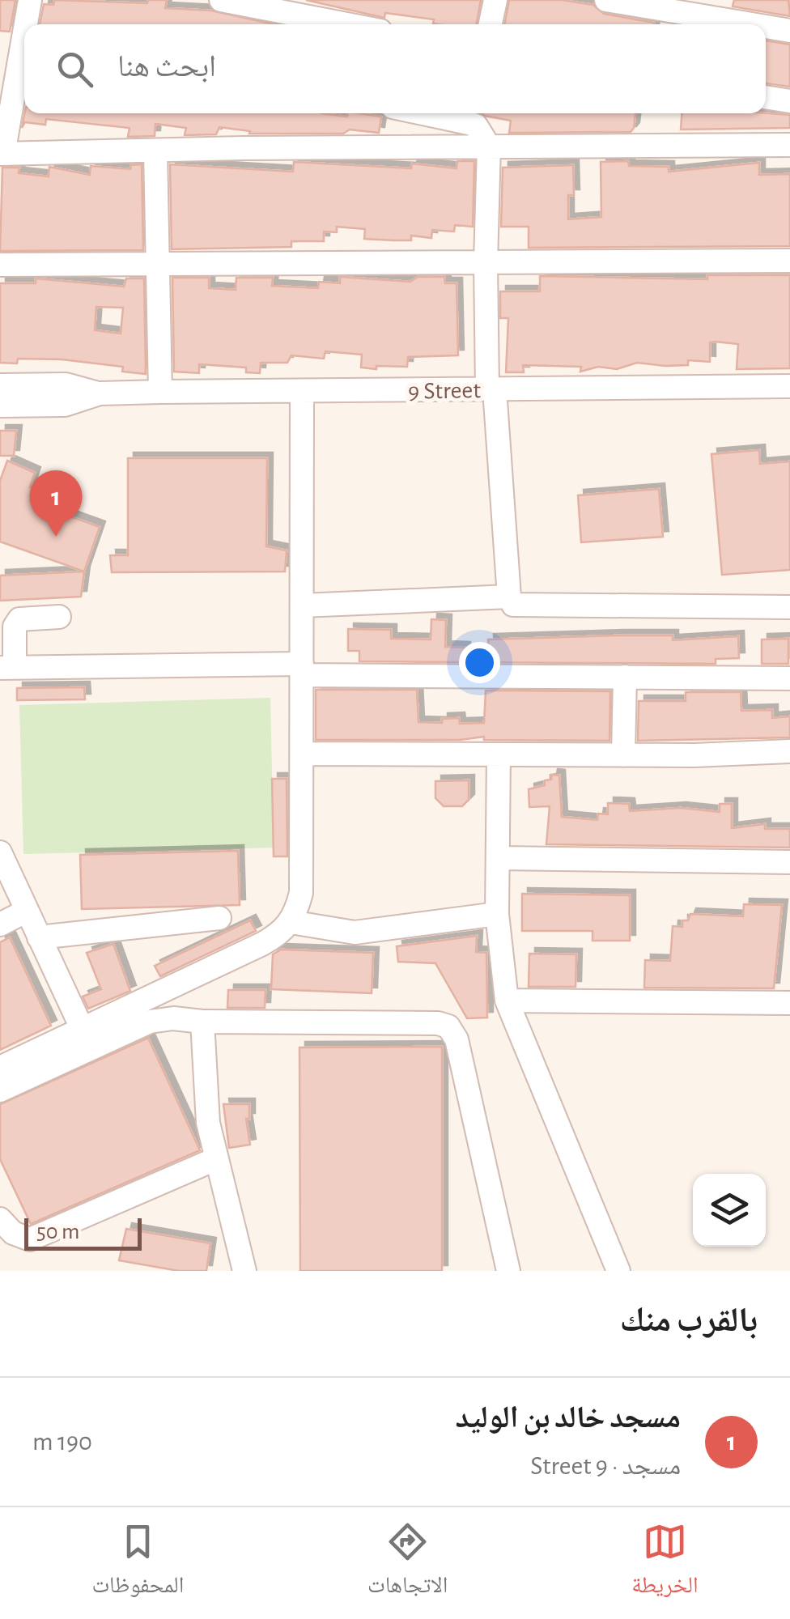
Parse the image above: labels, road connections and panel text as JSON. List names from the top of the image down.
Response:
{
  "streets": {
    "street": ["9 Street"]
  },
  "scale_bar": "50 m",
  "page": {
    "search": "ابحث هنا",
    "pins": "1",
    "scale": "50 m",
    "heading": "بالقرب منك",
    "list": [
      {
        "mark": "1",
        "name": "مسجد خالد بن الوليد",
        "note": "مسجد · 9 Street",
        "value": "190 m"
      }
    ],
    "nav": ["الخريطة", "الاتجاهات", "المحفوظات"]
  }
}
